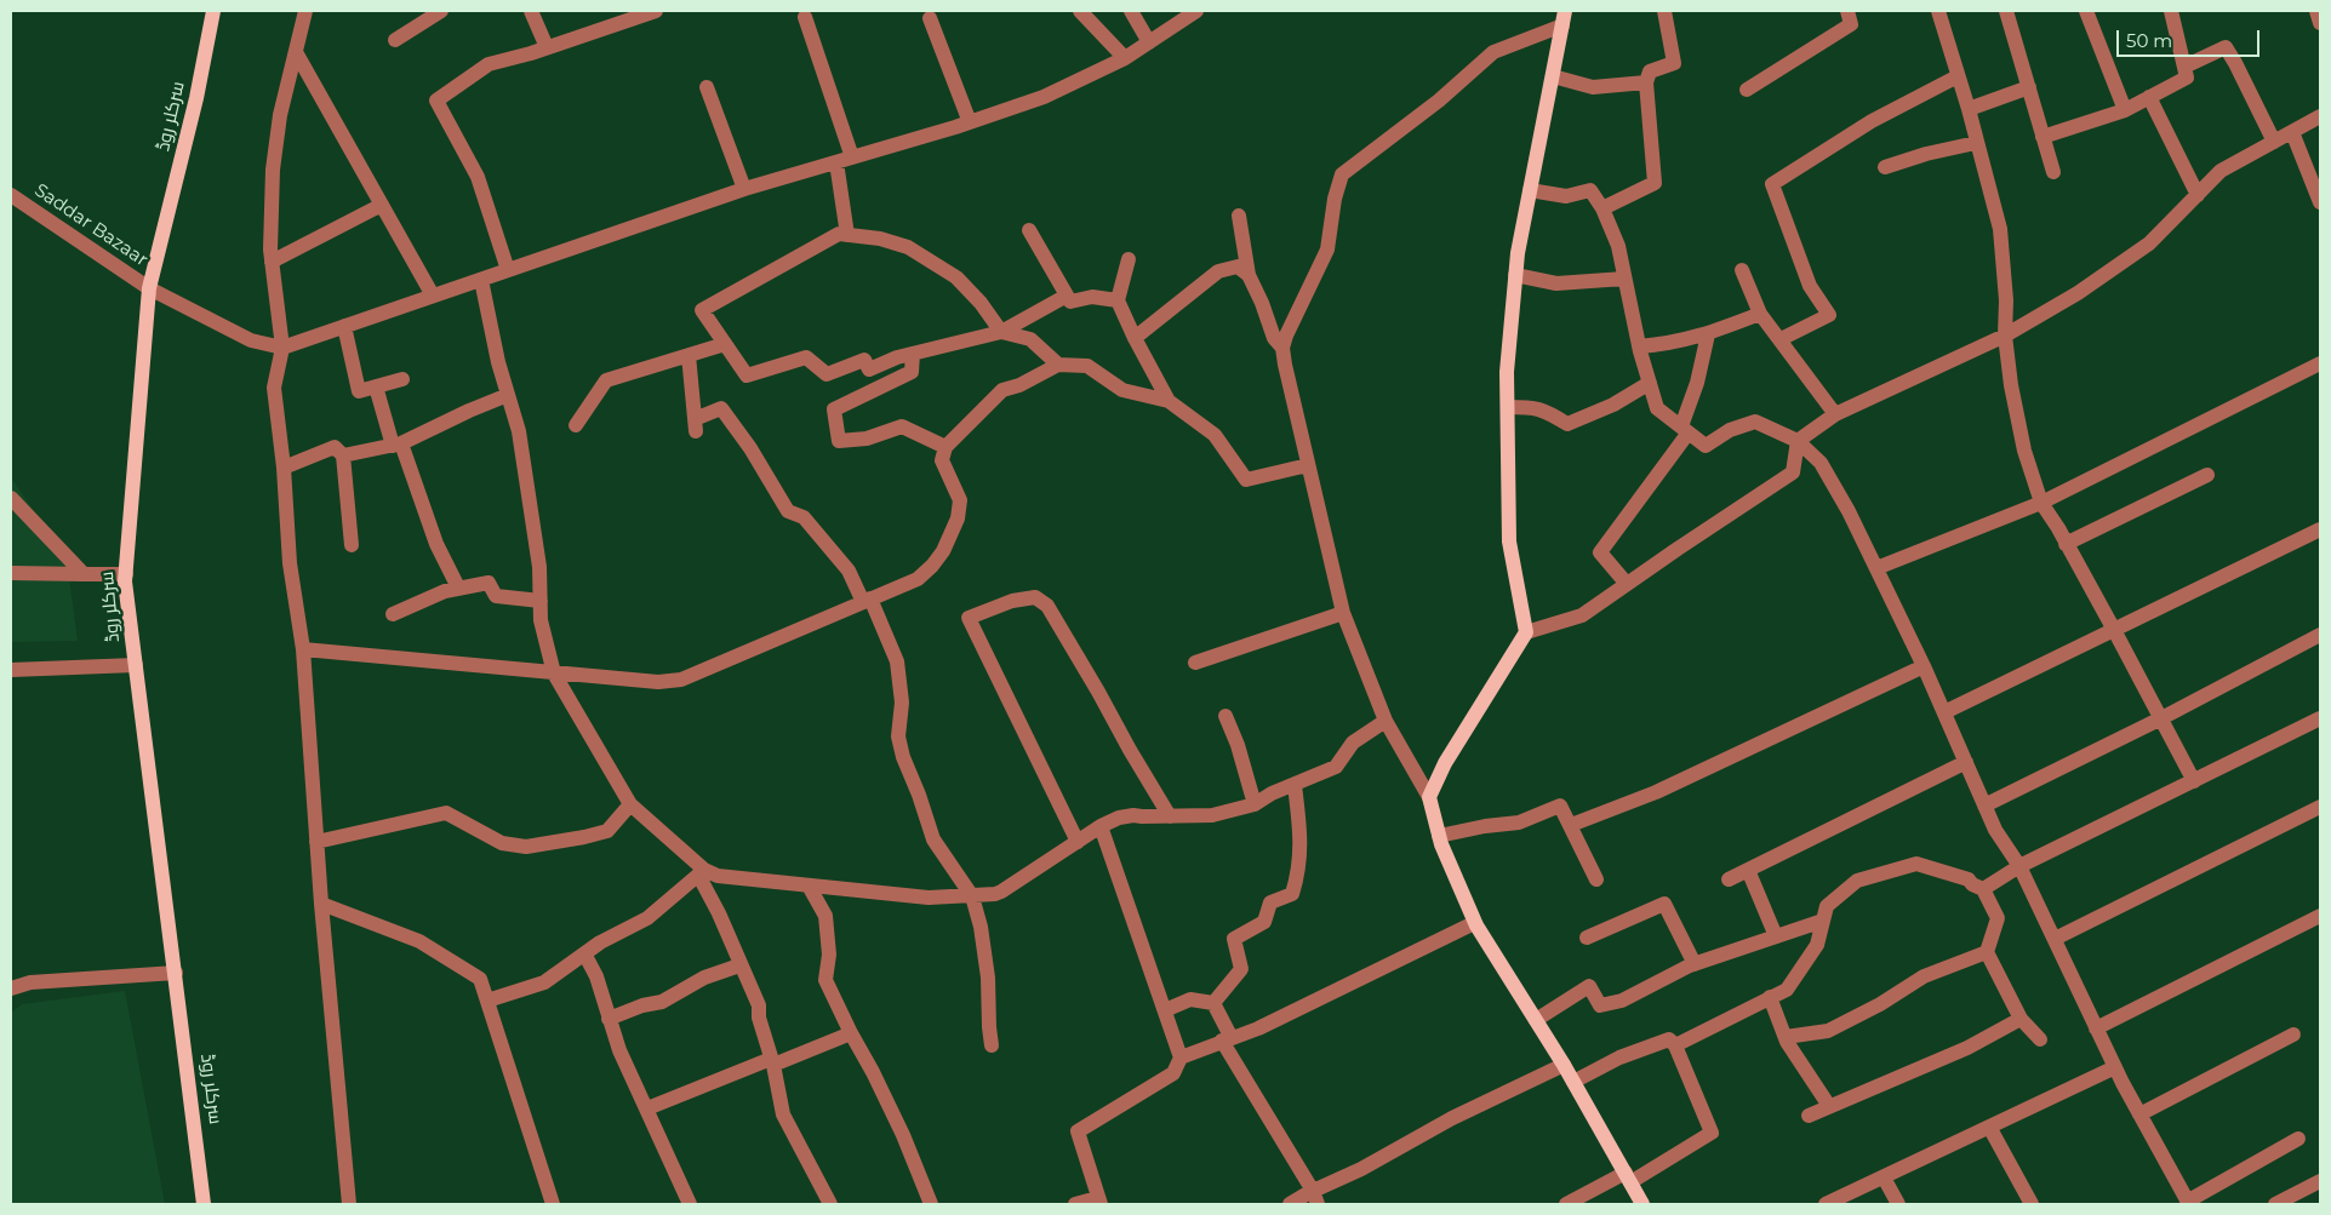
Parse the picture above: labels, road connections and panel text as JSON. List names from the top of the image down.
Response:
{
  "streets": {
    "main road": ["سرکلر روڈ"],
    "street": ["Saddar Bazaar"]
  },
  "crossings": [
    ["سرکلر روڈ", "Saddar Bazaar"]
  ],
  "scale_bar": "50 m"
}
